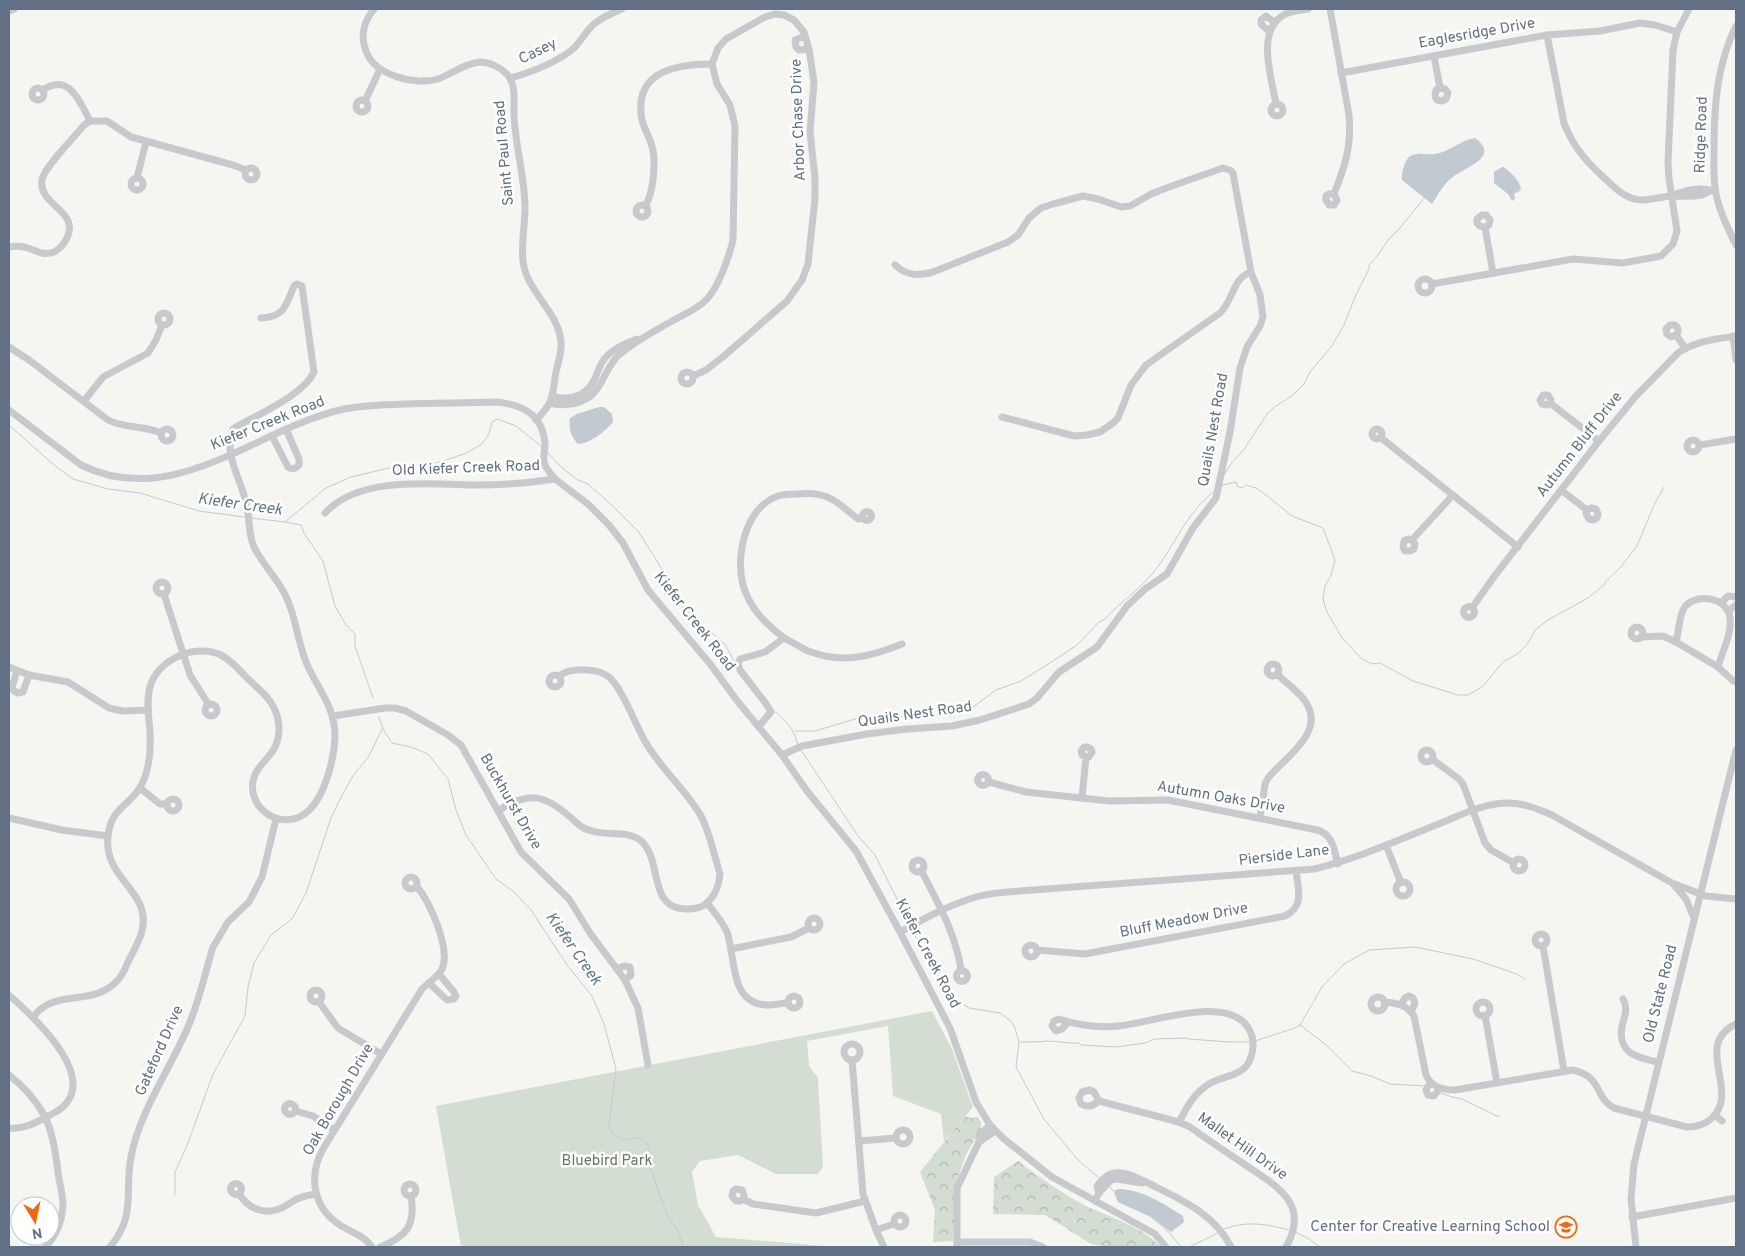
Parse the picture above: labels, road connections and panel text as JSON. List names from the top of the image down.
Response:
{
  "streets": {
    "street": [
      "Eaglesridge Drive",
      "Casey",
      "Arbor Chase Drive",
      "Ridge Road",
      "Saint Paul Road",
      "Kiefer Creek Road",
      "Quails Nest Road",
      "Autumn Bluff Drive",
      "Old Kiefer Creek Road",
      "Autumn Oaks Drive",
      "Buckhurst Drive",
      "Pierside Lane",
      "Bluff Meadow Drive",
      "Old State Road",
      "Gateford Drive",
      "Oak Borough Drive",
      "Mallet Hill Drive"
    ]
  },
  "crossings": [
    ["Casey", "Saint Paul Road"],
    ["Saint Paul Road", "Kiefer Creek Road"],
    ["Kiefer Creek Road", "Quails Nest Road"],
    ["Kiefer Creek Road", "Old Kiefer Creek Road"],
    ["Kiefer Creek Road", "Pierside Lane"],
    ["Autumn Oaks Drive", "Pierside Lane"],
    ["Pierside Lane", "Bluff Meadow Drive"],
    ["Pierside Lane", "Old State Road"]
  ],
  "water": ["Kiefer Creek"],
  "parks": ["Bluebird Park"],
  "places": {
    "school or university": ["Center for Creative Learning School"]
  },
  "north": "bottom"
}
